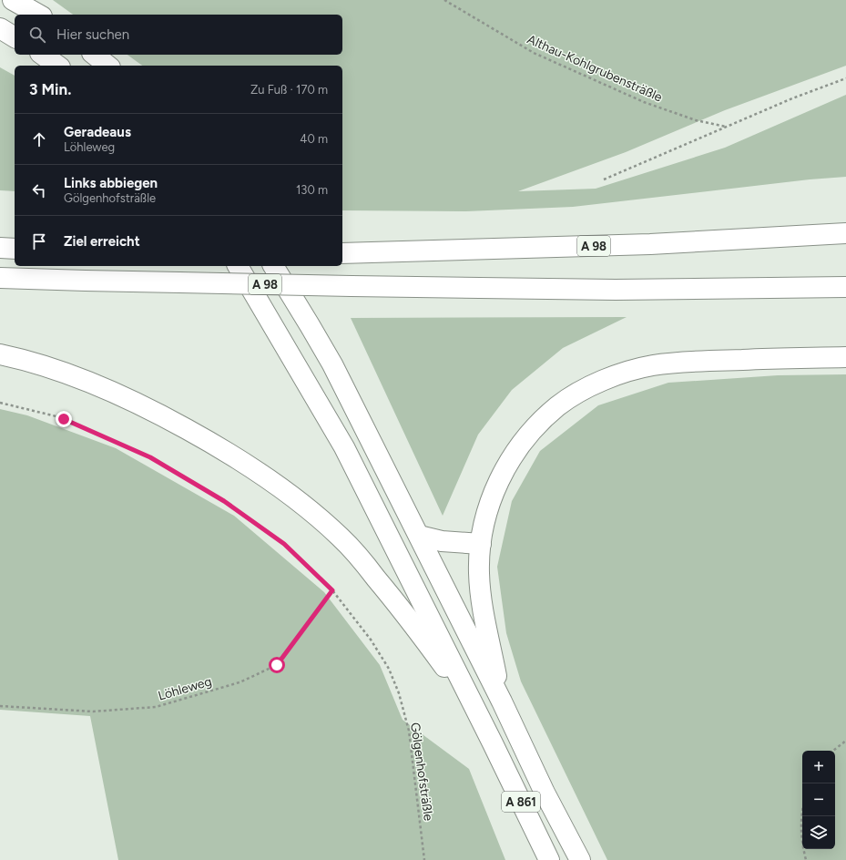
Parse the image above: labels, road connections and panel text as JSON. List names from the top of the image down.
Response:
{
  "streets": {
    "main road": ["A 98", "A 861"],
    "path": ["Althau-Kohlgrubensträßle", "Löhleweg", "Gölgenhofsträßle"]
  },
  "crossings": [
    ["Löhleweg", "Gölgenhofsträßle"]
  ],
  "page": {
    "search": "Hier suchen",
    "heading": ["3 Min.", "Zu Fuß · 170 m"],
    "list": [
      ["Geradeaus", "Löhleweg", "40 m"],
      ["Links abbiegen", "Gölgenhofsträßle", "130 m"],
      "Ziel erreicht"
    ],
    "map_buttons": ["+", "−"]
  }
}
